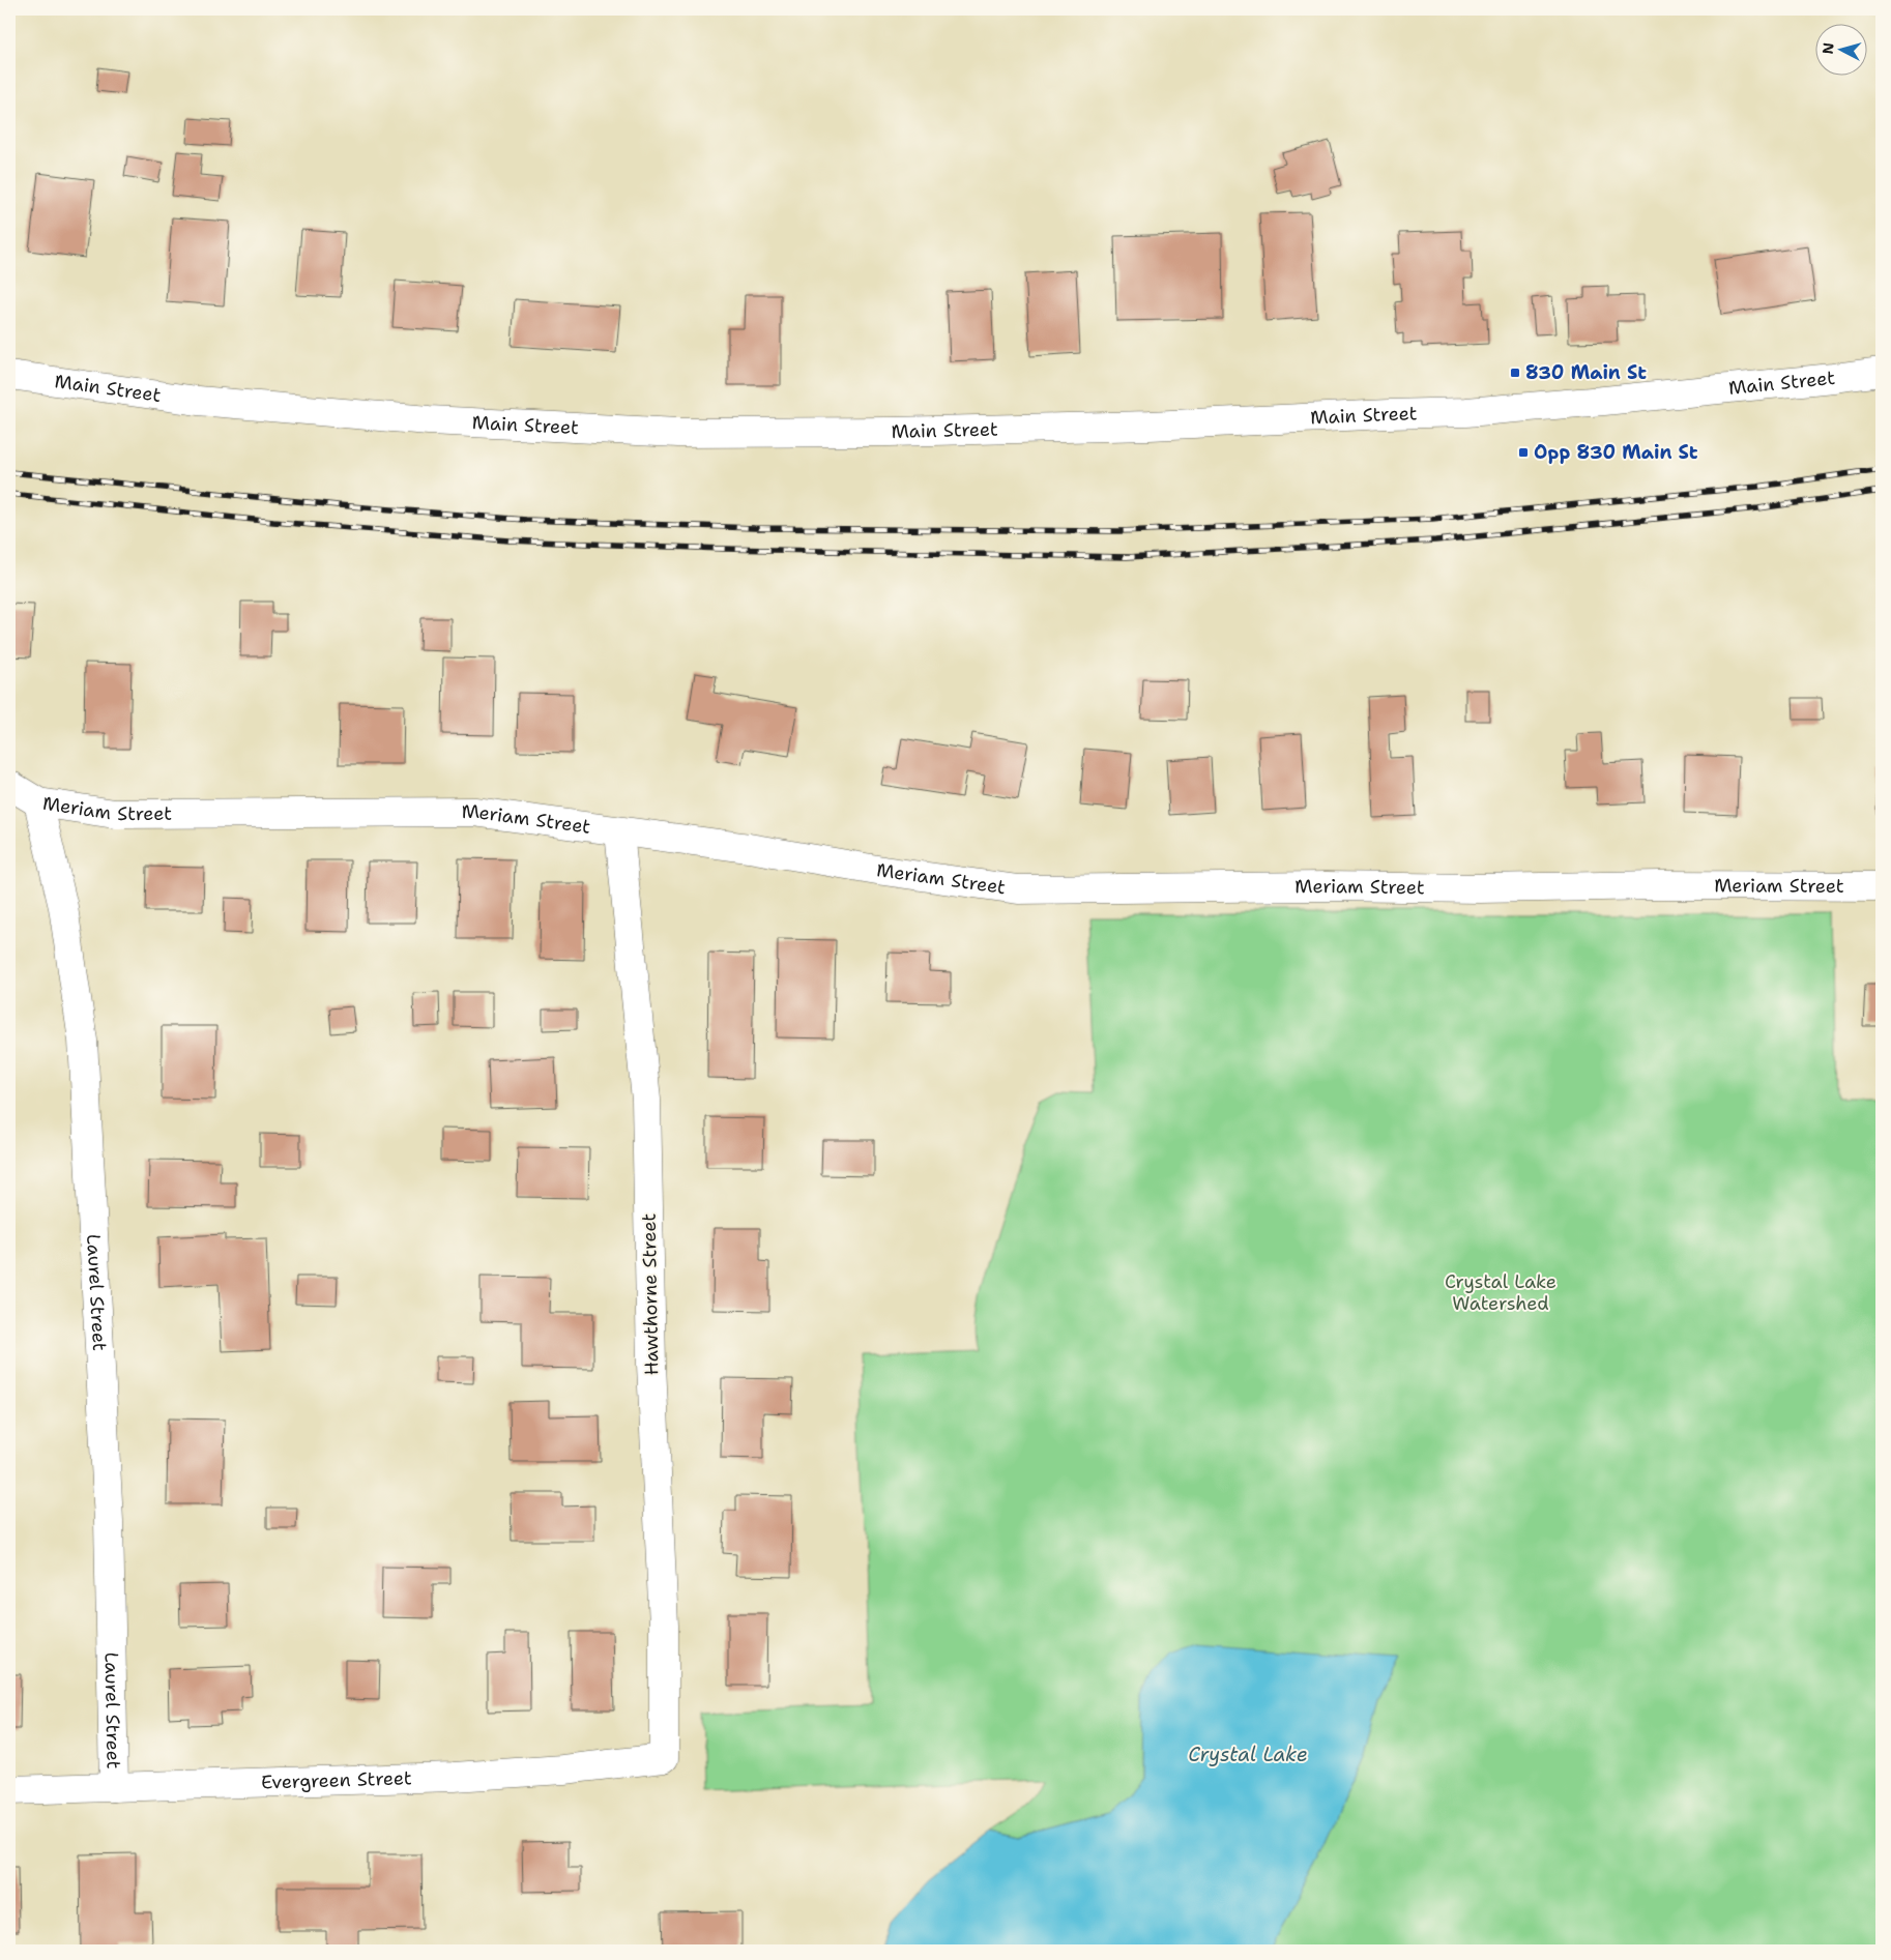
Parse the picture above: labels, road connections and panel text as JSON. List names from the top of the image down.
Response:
{
  "streets": {
    "street": [
      "Main Street",
      "Meriam Street",
      "Laurel Street",
      "Hawthorne Street",
      "Evergreen Street"
    ]
  },
  "crossings": [
    ["Meriam Street", "Laurel Street"],
    ["Meriam Street", "Hawthorne Street"],
    ["Laurel Street", "Evergreen Street"],
    ["Hawthorne Street", "Evergreen Street"]
  ],
  "water": ["Crystal Lake"],
  "parks": ["Crystal Lake Watershed"],
  "places": {
    "transit": ["830 Main St", "Opp 830 Main St"]
  },
  "north": "left"
}
